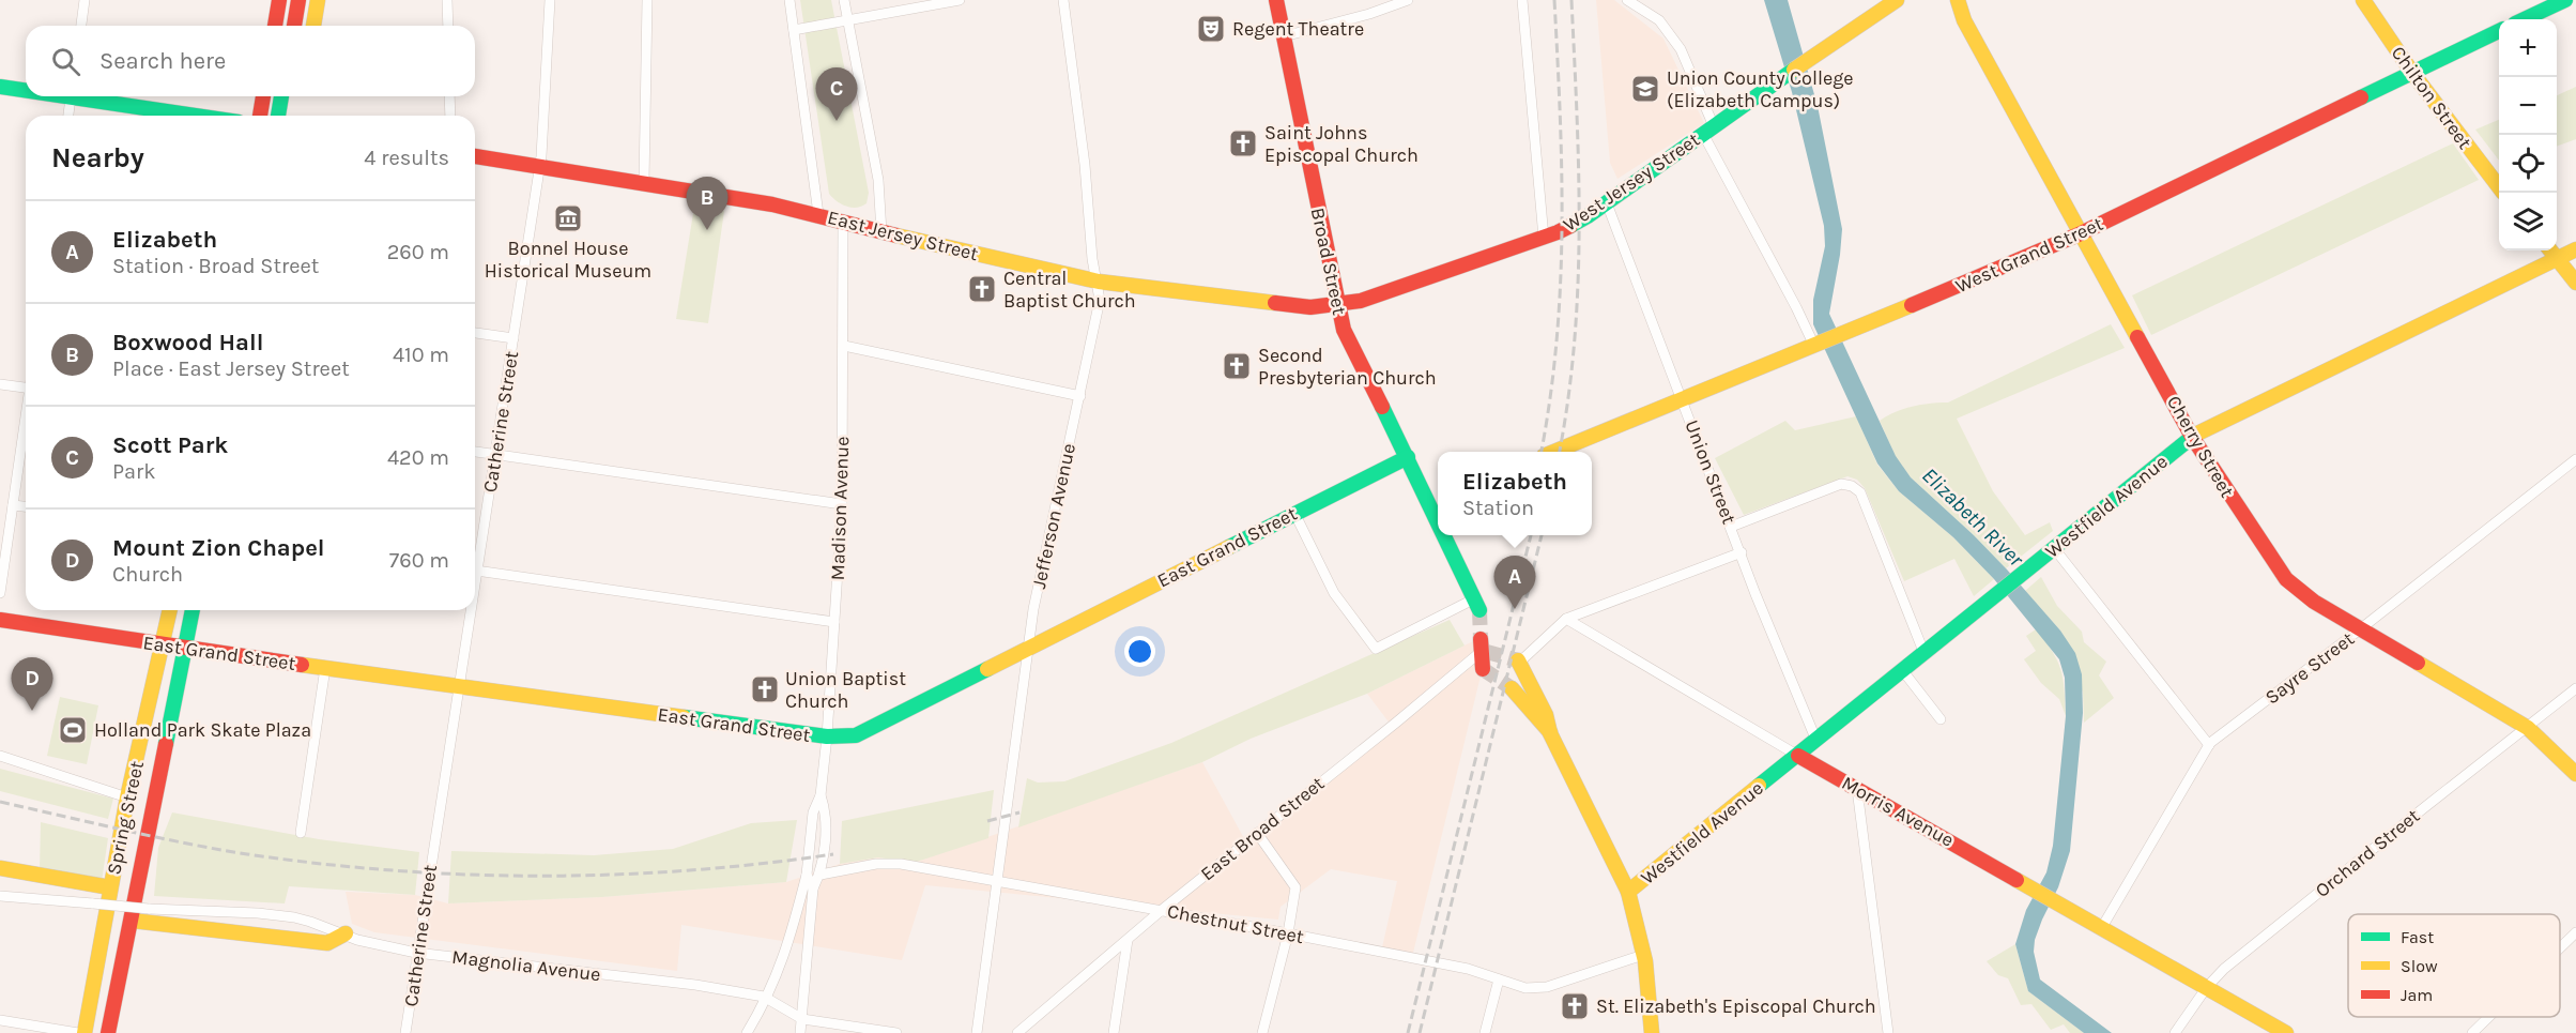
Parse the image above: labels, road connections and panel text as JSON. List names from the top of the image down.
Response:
{
  "streets": {
    "main road": [
      "Chilton Street",
      "West Jersey Street",
      "East Jersey Street",
      "West Grand Street",
      "Broad Street",
      "Cherry Street",
      "Westfield Avenue",
      "East Grand Street",
      "Morris Avenue",
      "Spring Street"
    ],
    "street": [
      "Catherine Street",
      "Union Street",
      "Madison Avenue",
      "Jefferson Avenue",
      "Sayre Street",
      "East Broad Street",
      "Orchard Street",
      "Chestnut Street",
      "Magnolia Avenue"
    ]
  },
  "crossings": [
    ["Chilton Street", "West Grand Street"],
    ["West Jersey Street", "East Jersey Street"],
    ["West Jersey Street", "Broad Street"],
    ["West Jersey Street", "Union Street"],
    ["East Jersey Street", "Broad Street"],
    ["East Jersey Street", "Catherine Street"],
    ["East Jersey Street", "Madison Avenue"],
    ["East Jersey Street", "Jefferson Avenue"],
    ["West Grand Street", "Cherry Street"],
    ["West Grand Street", "Union Street"],
    ["Broad Street", "East Grand Street"],
    ["Catherine Street", "East Grand Street"],
    ["Catherine Street", "Magnolia Avenue"],
    ["Cherry Street", "Westfield Avenue"],
    ["Cherry Street", "Sayre Street"],
    ["Cherry Street", "Orchard Street"],
    ["Union Street", "Westfield Avenue"],
    ["Westfield Avenue", "Morris Avenue"],
    ["Madison Avenue", "East Grand Street"],
    ["Madison Avenue", "Chestnut Street"],
    ["Madison Avenue", "Magnolia Avenue"],
    ["Jefferson Avenue", "East Grand Street"],
    ["Jefferson Avenue", "Chestnut Street"],
    ["East Grand Street", "Spring Street"],
    ["Sayre Street", "Morris Avenue"],
    ["Morris Avenue", "Orchard Street"],
    ["East Broad Street", "Chestnut Street"]
  ],
  "water": ["Elizabeth River"],
  "places": {
    "theatre": ["Regent Theatre"],
    "school or university": ["Union County College (Elizabeth Campus)"],
    "church": [
      "Saint Johns Episcopal Church",
      "Central Baptist Church",
      "Second Presbyterian Church",
      "Union Baptist Church",
      "St. Elizabeth's Episcopal Church"
    ],
    "museum": ["Bonnel House Historical Museum"],
    "sports": ["Holland Park Skate Plaza"]
  },
  "legend": ["Fast", "Slow", "Jam"],
  "page": {
    "map_buttons": ["+", "−"],
    "search": "Search here",
    "pins": [
      "C",
      "B",
      "A",
      "D"
    ],
    "heading": ["Nearby", "4 results"],
    "list": [
      {
        "mark": "A",
        "name": "Elizabeth",
        "note": "Station · Broad Street",
        "value": "260 m"
      },
      {
        "mark": "B",
        "name": "Boxwood Hall",
        "note": "Place · East Jersey Street",
        "value": "410 m"
      },
      {
        "mark": "C",
        "name": "Scott Park",
        "note": "Park",
        "value": "420 m"
      },
      {
        "mark": "D",
        "name": "Mount Zion Chapel",
        "note": "Church",
        "value": "760 m"
      }
    ],
    "popup": ["Elizabeth", "Station"]
  }
}
